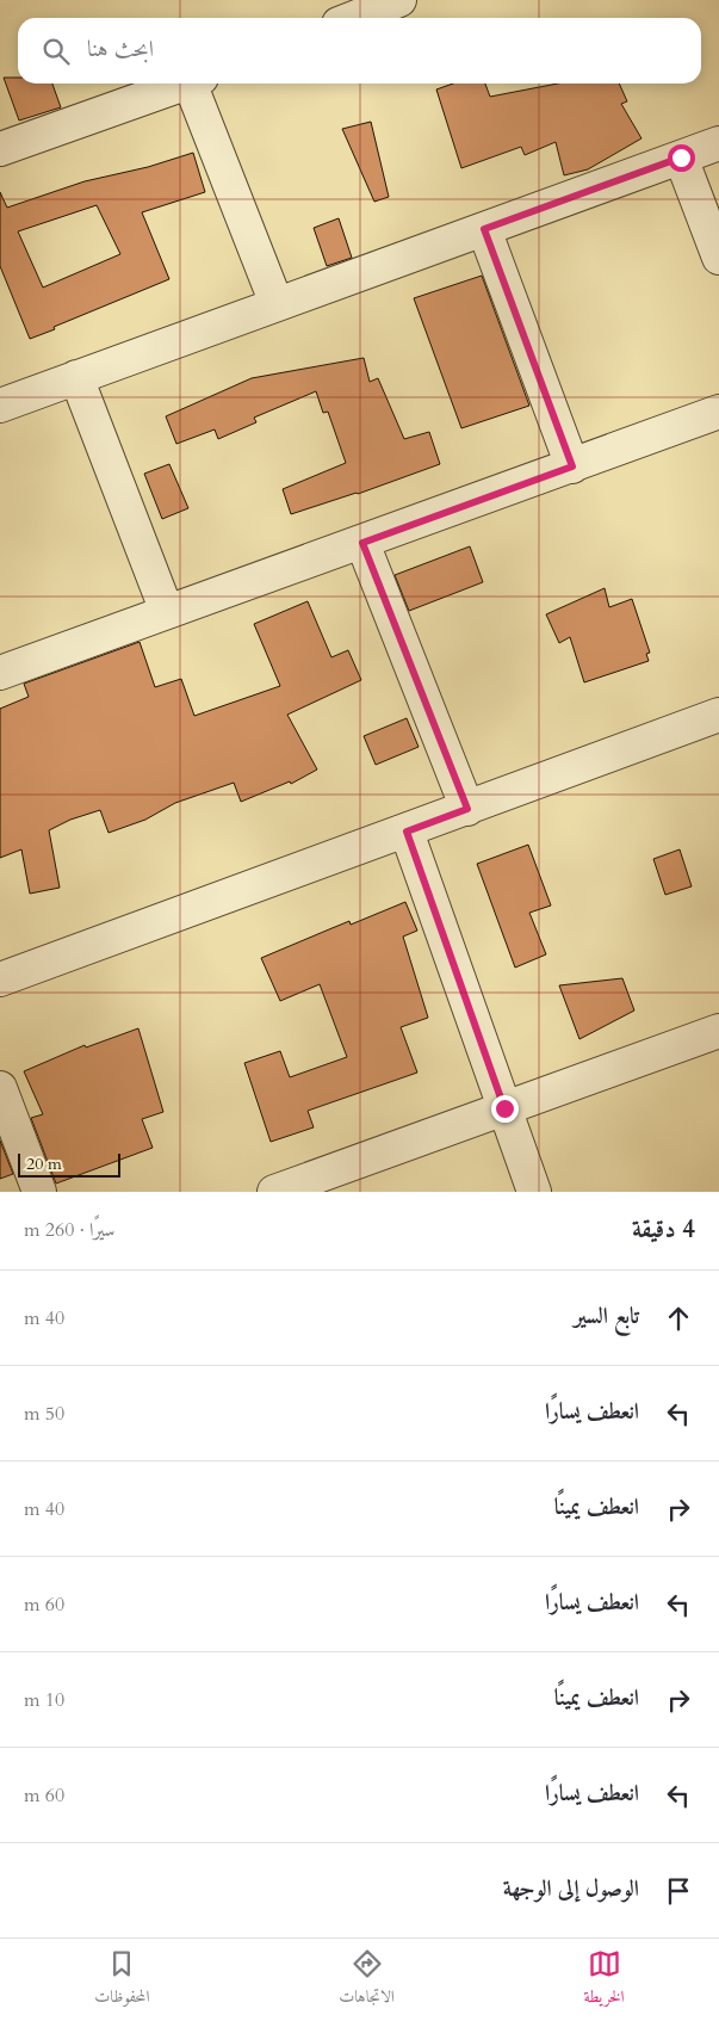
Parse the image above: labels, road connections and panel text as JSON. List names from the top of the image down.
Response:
{
  "scale_bar": "20 m",
  "page": {
    "search": "ابحث هنا",
    "scale": "20 m",
    "heading": ["4 دقيقة", "سيرًا · 260 m"],
    "list": [
      ["تابع السير", "40 m"],
      ["انعطف يسارًا", "50 m"],
      ["انعطف يمينًا", "40 m"],
      ["انعطف يسارًا", "60 m"],
      ["انعطف يمينًا", "10 m"],
      ["انعطف يسارًا", "60 m"],
      "الوصول إلى الوجهة"
    ],
    "nav": ["الخريطة", "الاتجاهات", "المحفوظات"]
  }
}
